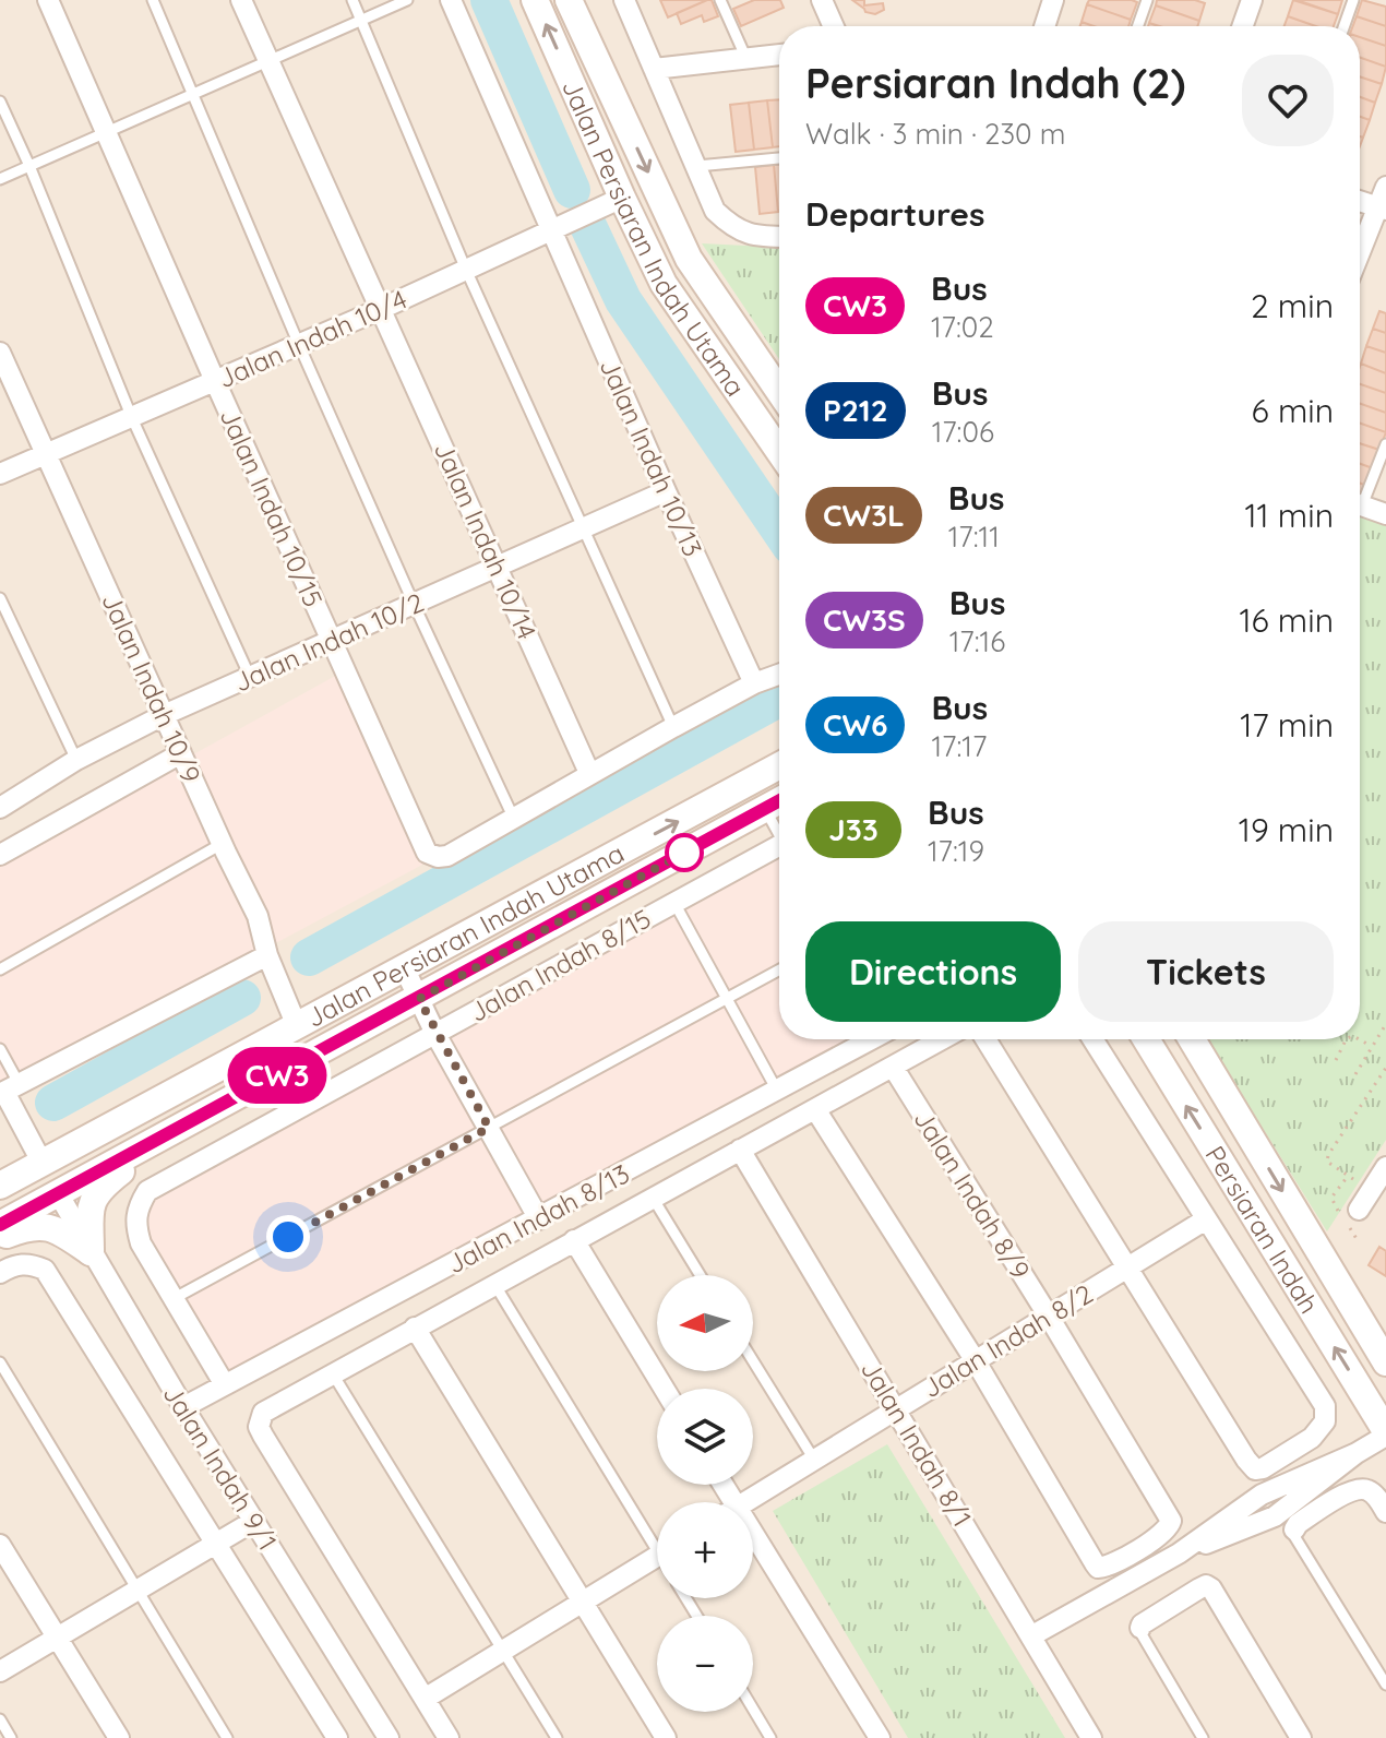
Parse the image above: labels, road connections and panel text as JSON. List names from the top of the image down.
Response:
{
  "streets": {
    "main road": ["Jalan Persiaran Indah Utama", "Persiaran Indah"],
    "street": [
      "Jalan Indah 10/4",
      "Jalan Indah 10/13",
      "Jalan Indah 10/15",
      "Jalan Indah 10/14",
      "Jalan Indah 10/2",
      "Jalan Indah 10/9",
      "Jalan Indah 8/15",
      "Jalan Indah 8/9",
      "Jalan Indah 8/13",
      "Jalan Indah 8/2",
      "Jalan Indah 8/1",
      "Jalan Indah 9/1"
    ]
  },
  "crossings": [
    ["Jalan Persiaran Indah Utama", "Jalan Indah 10/4"],
    ["Jalan Persiaran Indah Utama", "Jalan Indah 10/9"],
    ["Jalan Persiaran Indah Utama", "Jalan Indah 9/1"],
    ["Jalan Indah 10/4", "Jalan Indah 10/13"],
    ["Jalan Indah 10/4", "Jalan Indah 10/15"],
    ["Jalan Indah 10/4", "Jalan Indah 10/14"],
    ["Jalan Indah 10/4", "Jalan Indah 10/9"],
    ["Jalan Indah 10/13", "Jalan Indah 10/2"],
    ["Jalan Indah 10/15", "Jalan Indah 10/2"],
    ["Jalan Indah 10/14", "Jalan Indah 10/2"],
    ["Jalan Indah 10/2", "Jalan Indah 10/9"],
    ["Jalan Indah 8/9", "Jalan Indah 8/2"],
    ["Jalan Indah 8/13", "Jalan Indah 9/1"],
    ["Jalan Indah 8/2", "Jalan Indah 8/1"]
  ],
  "lines": ["bus line CW3"],
  "north": "left",
  "page": {
    "on_map": "CW3",
    "heading": [
      ["Persiaran Indah (2)", "Walk · 3 min · 230 m"],
      "Departures"
    ],
    "list": [
      {
        "mark": "CW3",
        "name": "Bus",
        "note": "17:02",
        "value": "2 min"
      },
      {
        "mark": "P212",
        "name": "Bus",
        "note": "17:06",
        "value": "6 min"
      },
      {
        "mark": "CW3L",
        "name": "Bus",
        "note": "17:11",
        "value": "11 min"
      },
      {
        "mark": "CW3S",
        "name": "Bus",
        "note": "17:16",
        "value": "16 min"
      },
      {
        "mark": "CW6",
        "name": "Bus",
        "note": "17:17",
        "value": "17 min"
      },
      {
        "mark": "J33",
        "name": "Bus",
        "note": "17:19",
        "value": "19 min"
      }
    ],
    "buttons": ["Directions", "Tickets"],
    "map_buttons": ["+", "−"]
  }
}
